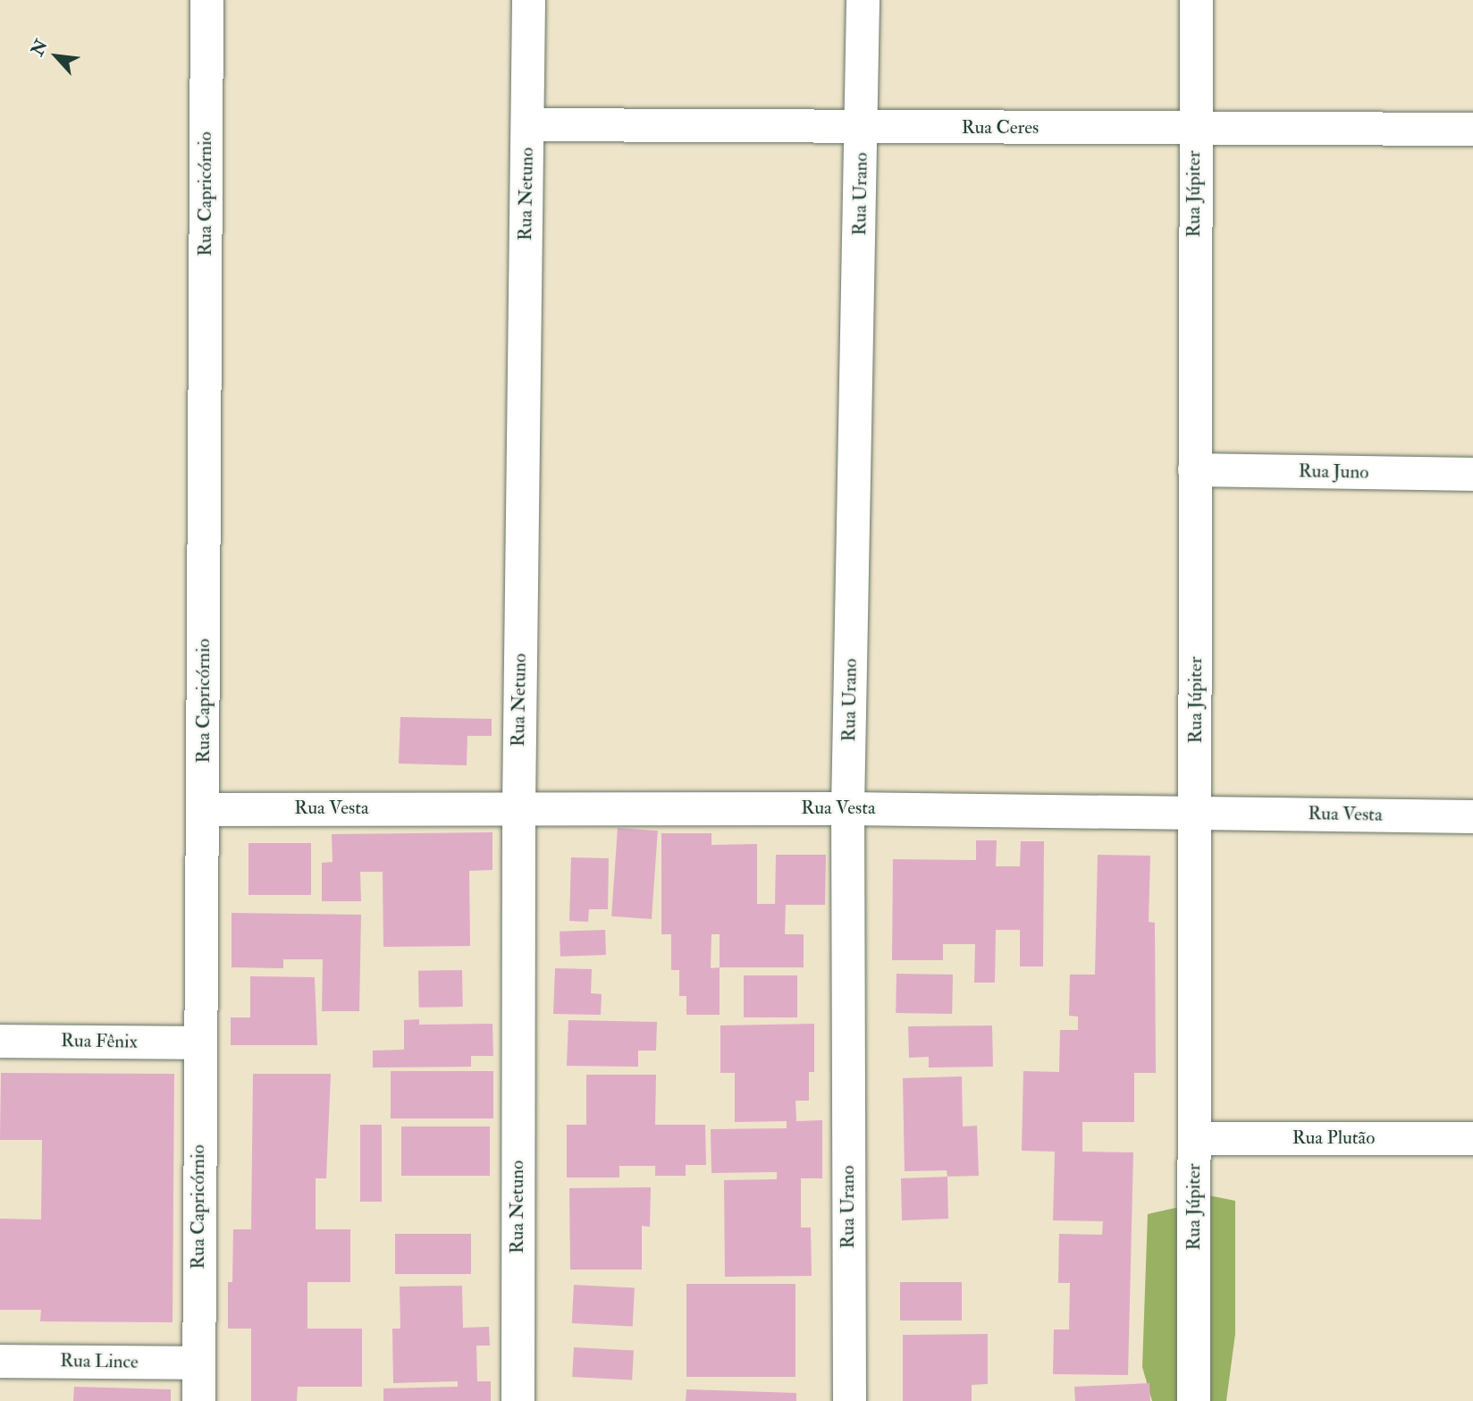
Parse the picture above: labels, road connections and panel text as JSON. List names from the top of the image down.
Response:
{
  "streets": {
    "street": [
      "Rua Ceres",
      "Rua Capricórnio",
      "Rua Netuno",
      "Rua Urano",
      "Rua Júpiter",
      "Rua Juno",
      "Rua Vesta",
      "Rua Fênix",
      "Rua Plutão",
      "Rua Lince"
    ]
  },
  "crossings": [
    ["Rua Ceres", "Rua Netuno"],
    ["Rua Ceres", "Rua Urano"],
    ["Rua Ceres", "Rua Júpiter"],
    ["Rua Capricórnio", "Rua Vesta"],
    ["Rua Capricórnio", "Rua Fênix"],
    ["Rua Capricórnio", "Rua Lince"],
    ["Rua Netuno", "Rua Vesta"],
    ["Rua Urano", "Rua Vesta"],
    ["Rua Júpiter", "Rua Juno"],
    ["Rua Júpiter", "Rua Vesta"],
    ["Rua Júpiter", "Rua Plutão"]
  ],
  "north": "top left"
}
